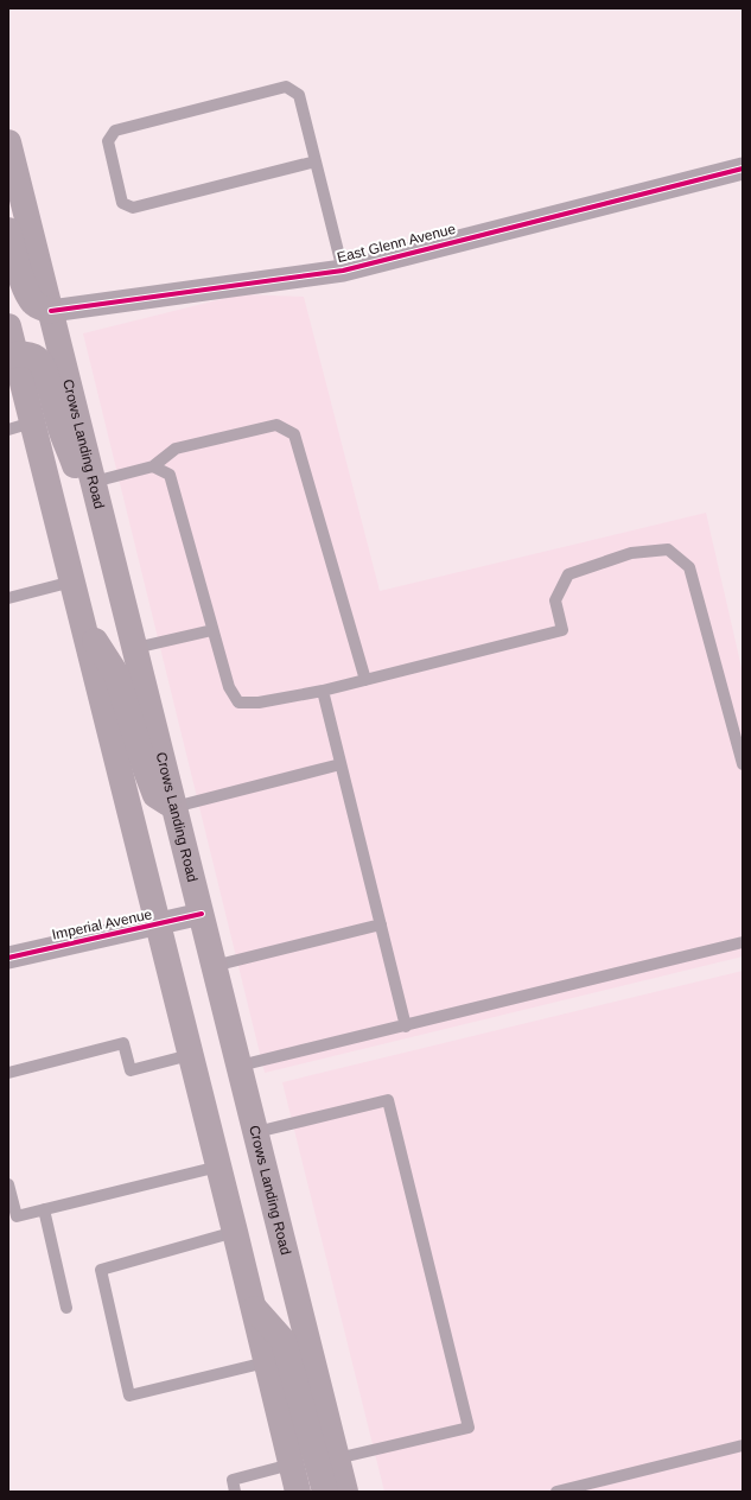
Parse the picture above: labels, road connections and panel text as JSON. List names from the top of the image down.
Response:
{
  "streets": {
    "main road": ["Crows Landing Road"],
    "street": ["East Glenn Avenue", "Imperial Avenue"]
  },
  "crossings": [
    ["East Glenn Avenue", "Crows Landing Road"],
    ["Crows Landing Road", "Imperial Avenue"]
  ]
}
